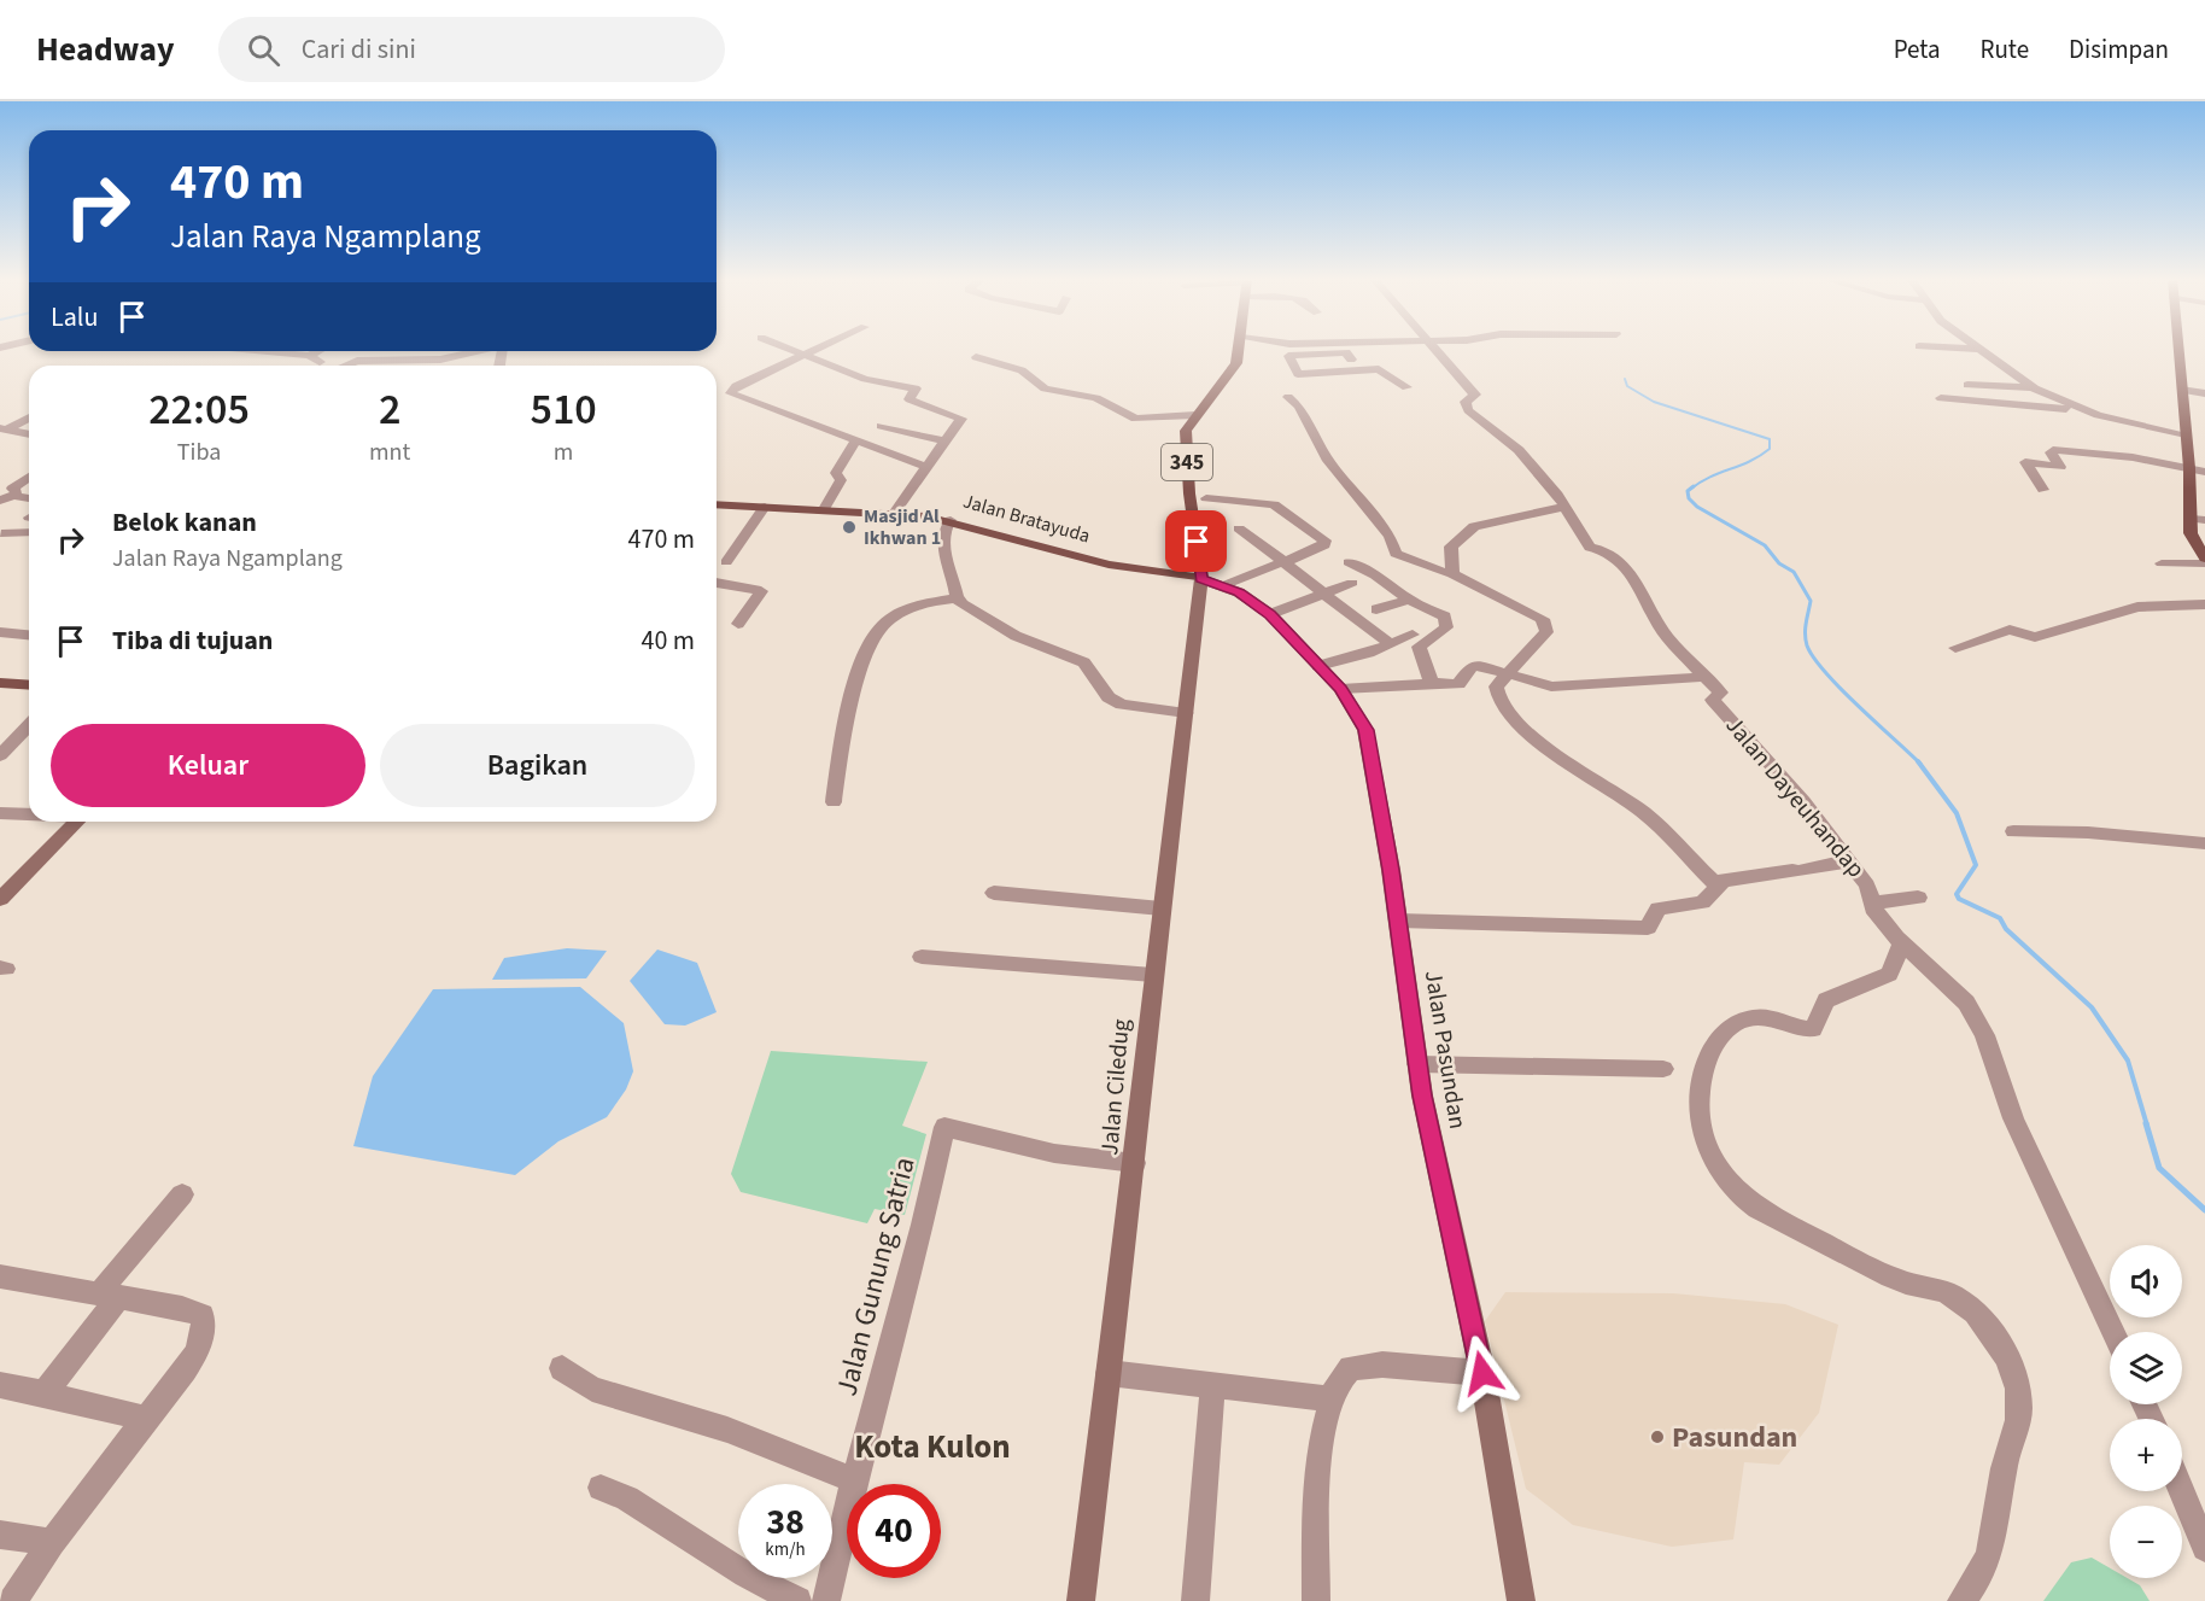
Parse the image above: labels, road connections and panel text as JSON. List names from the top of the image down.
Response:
{
  "streets": {
    "main road": ["345", "Jalan Bratayuda"],
    "street": [
      "Jalan Dayeuhandap",
      "Jalan Pasundan",
      "Jalan Ciledug",
      "Jalan Gunung Satria"
    ]
  },
  "crossings": [
    ["345", "Jalan Bratayuda"],
    ["345", "Jalan Pasundan"],
    ["345", "Jalan Ciledug"],
    ["Jalan Bratayuda", "Jalan Pasundan"],
    ["Jalan Bratayuda", "Jalan Ciledug"],
    ["Jalan Pasundan", "Jalan Ciledug"],
    ["Jalan Ciledug", "Jalan Gunung Satria"]
  ],
  "districts": ["Kota Kulon"],
  "places": ["Masjid Al Ikhwan 1", "Pasundan"],
  "page": {
    "header": "Headway",
    "search": "Cari di sini",
    "nav": ["Peta", "Rute", "Disimpan"],
    "turn": ["470 m", "Jalan Raya Ngamplang"],
    "then": "Lalu",
    "eta": [
      "22:05",
      "Tiba",
      "2",
      "mnt",
      "510",
      "m"
    ],
    "list": [
      {
        "name": "Belok kanan",
        "note": "Jalan Raya Ngamplang",
        "value": "470 m"
      },
      {
        "name": "Tiba di tujuan",
        "value": "40 m"
      }
    ],
    "buttons": ["Keluar", "Bagikan"],
    "map_buttons": ["+", "−"],
    "speed": "38 km/h",
    "limit": "40"
  }
}
